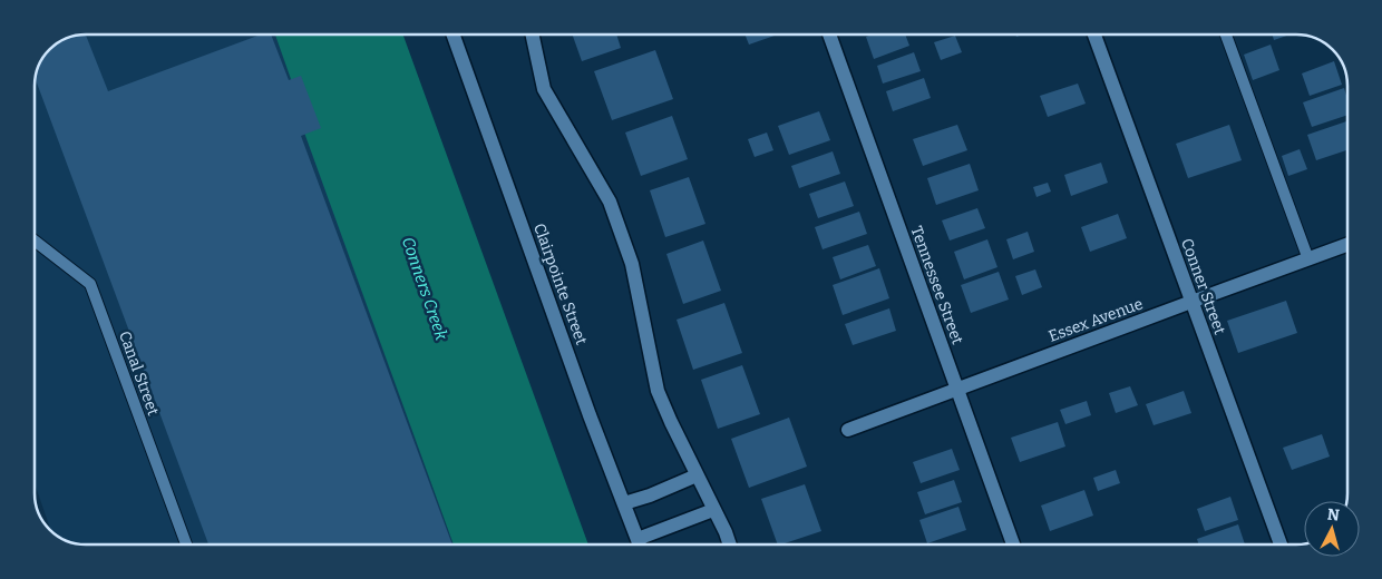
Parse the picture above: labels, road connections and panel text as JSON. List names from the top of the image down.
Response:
{
  "streets": {
    "street": [
      "Clairpointe Street",
      "Tennessee Street",
      "Conner Street",
      "Essex Avenue"
    ],
    "lane": ["Canal Street"]
  },
  "crossings": [
    ["Tennessee Street", "Essex Avenue"],
    ["Conner Street", "Essex Avenue"]
  ],
  "water": ["Conners Creek"],
  "north": "top"
}
